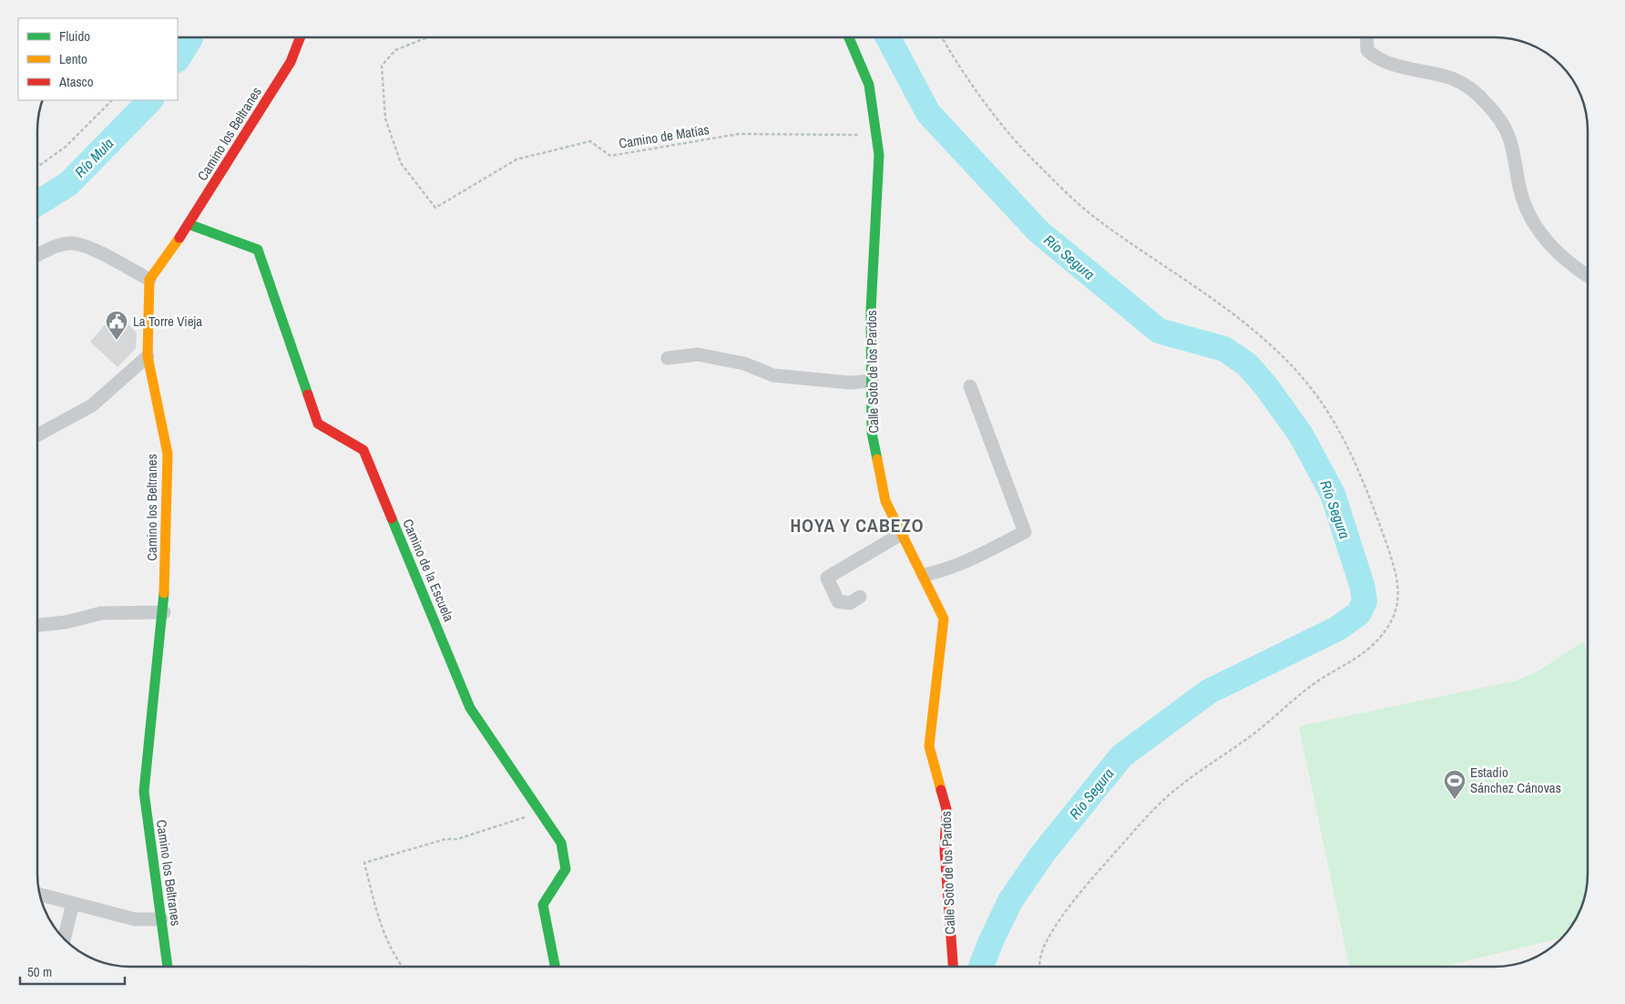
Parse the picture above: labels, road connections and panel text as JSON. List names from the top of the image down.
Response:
{
  "streets": {
    "street": ["Camino los Beltranes", "Calle Soto de los Pardos", "Camino de la Escuela"],
    "path": ["Camino de Matías"]
  },
  "crossings": [
    ["Camino los Beltranes", "Camino de la Escuela"],
    ["Camino de Matías", "Calle Soto de los Pardos"]
  ],
  "districts": ["HOYA Y CABEZO"],
  "water": ["Río Mula", "Río Segura"],
  "places": {
    "public building": ["La Torre Vieja"],
    "sports": ["Estadio Sánchez Cánovas"]
  },
  "legend": ["Fluido", "Lento", "Atasco"],
  "scale_bar": "50 m"
}
